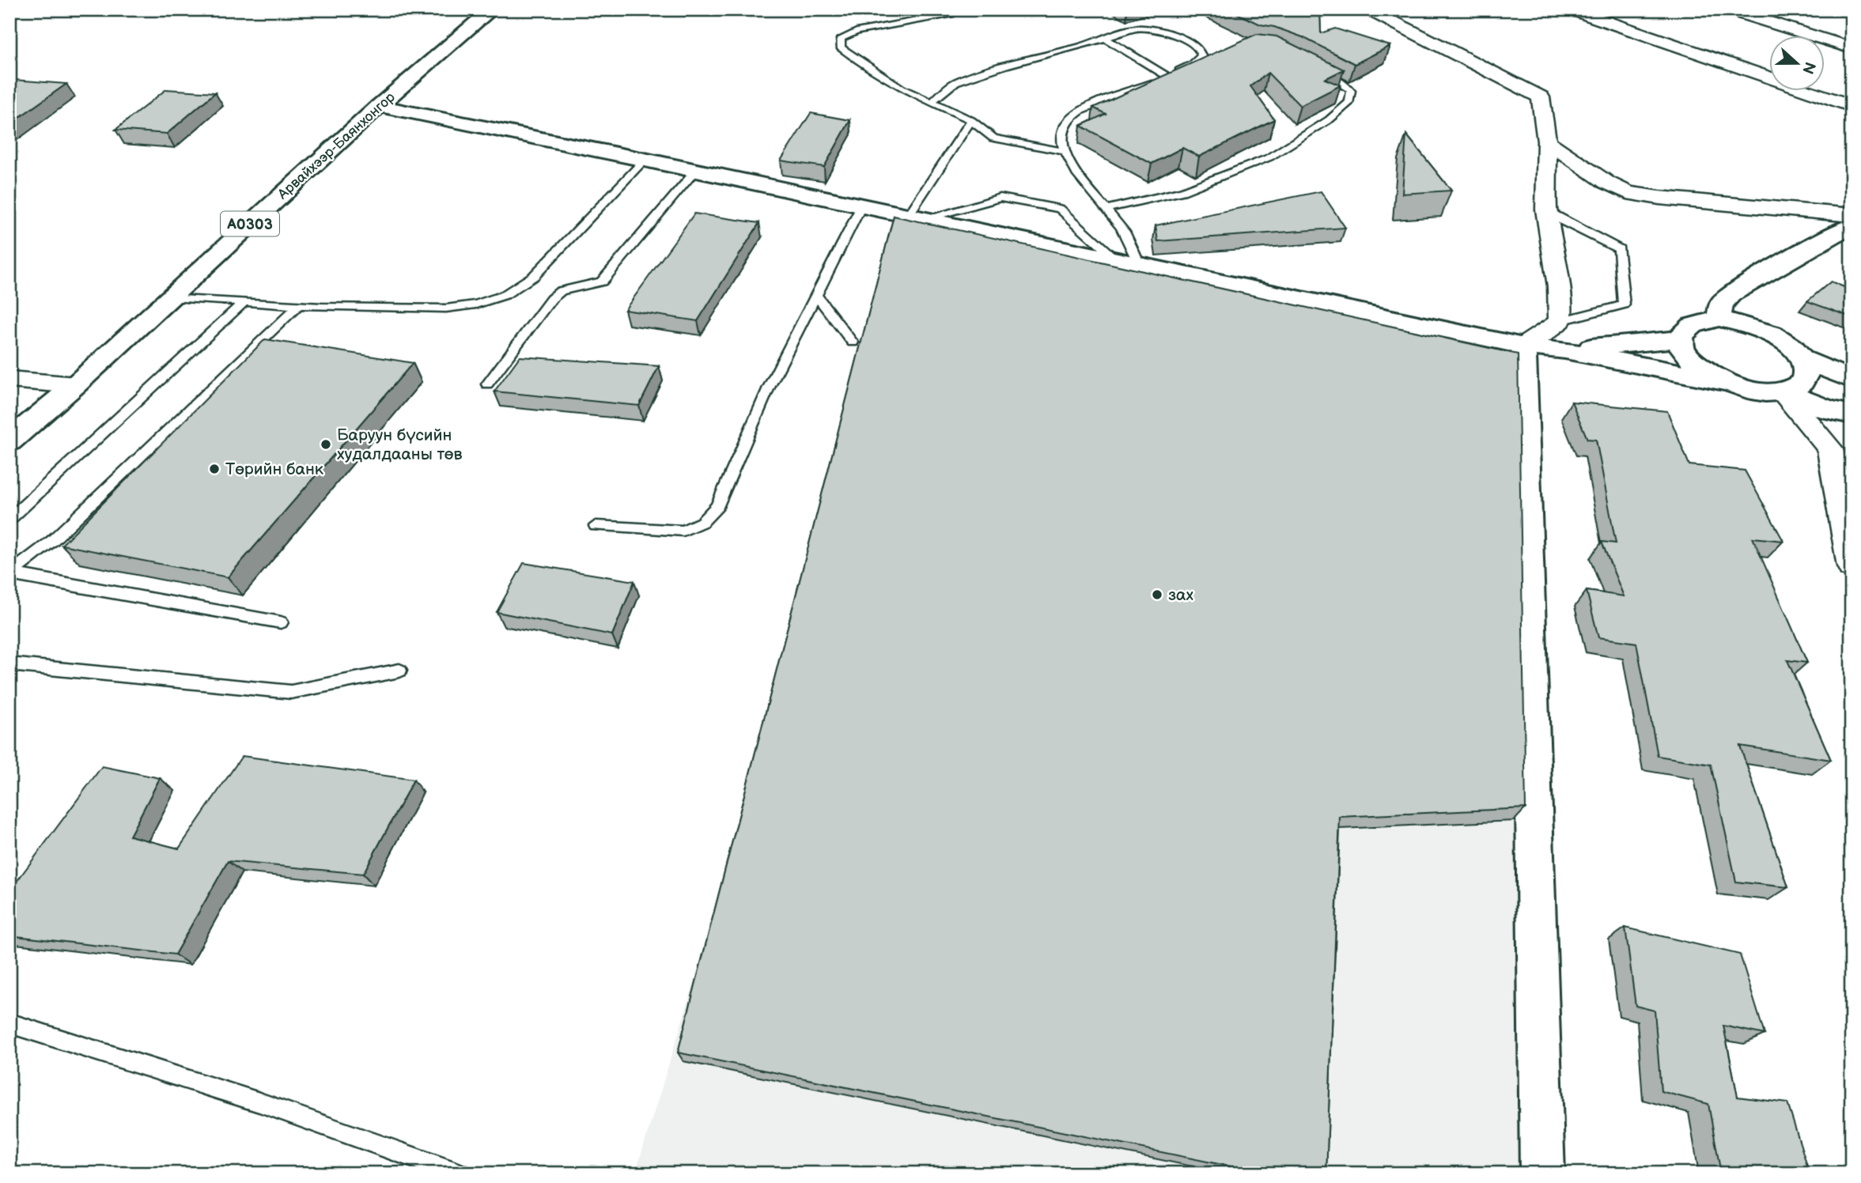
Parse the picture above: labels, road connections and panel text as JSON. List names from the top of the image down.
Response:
{
  "streets": {
    "main road": ["Арвайхээр-Баянхонгор", "A0303"]
  },
  "places": ["Баруун бүсийн худалдааны төв", "Төрийн банк", "зах"],
  "north": "right"
}
